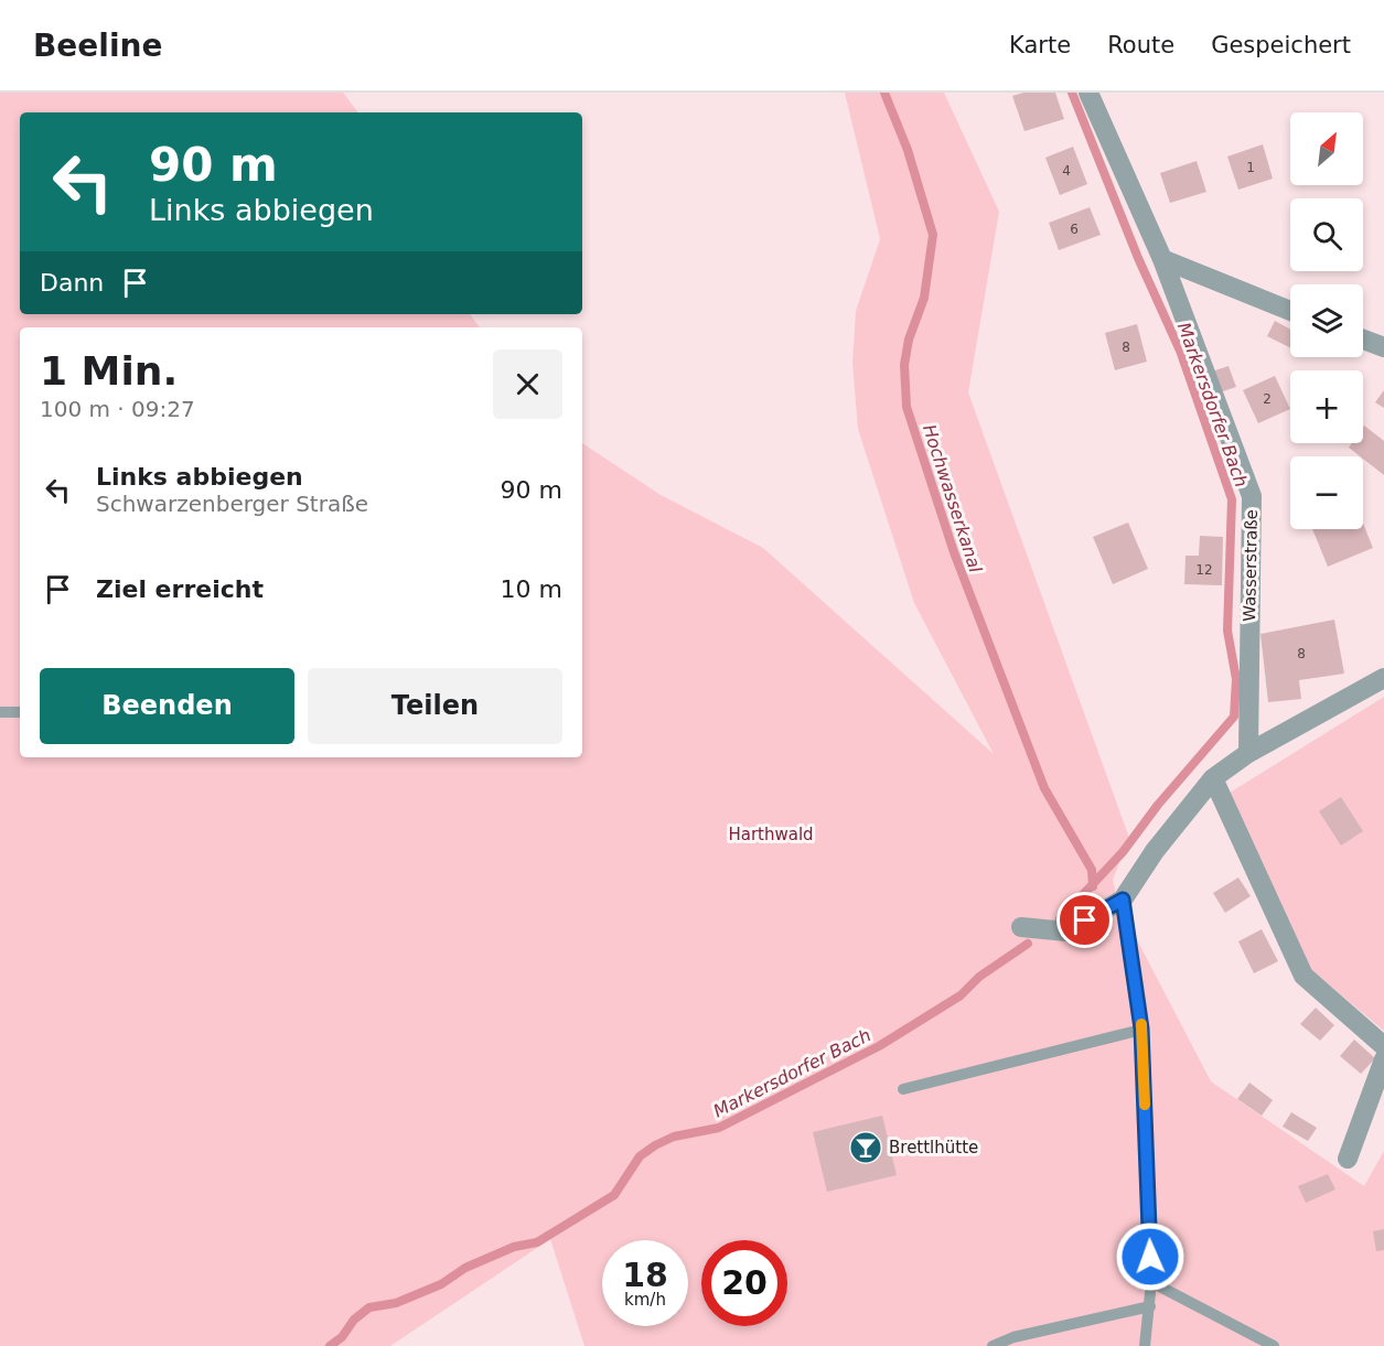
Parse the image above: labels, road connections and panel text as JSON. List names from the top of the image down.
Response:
{
  "streets": {
    "street": ["Wasserstraße"]
  },
  "water": ["Markersdorfer Bach", "Hochwasserkanal"],
  "parks": ["Harthwald"],
  "places": {
    "bar": ["Brettlhütte"]
  },
  "house_numbers": [
    "1",
    "4",
    "6",
    "8",
    "2",
    "12",
    "8"
  ],
  "north": "top right",
  "page": {
    "header": "Beeline",
    "nav": ["Karte", "Route", "Gespeichert"],
    "map_buttons": ["+", "−"],
    "turn": ["90 m", "Links abbiegen"],
    "then": "Dann",
    "heading": ["1 Min.", "100 m · 09:27"],
    "list": [
      {
        "name": "Links abbiegen",
        "note": "Schwarzenberger Straße",
        "value": "90 m"
      },
      {
        "name": "Ziel erreicht",
        "value": "10 m"
      }
    ],
    "buttons": ["Beenden", "Teilen"],
    "speed": "18 km/h",
    "limit": "20"
  }
}
